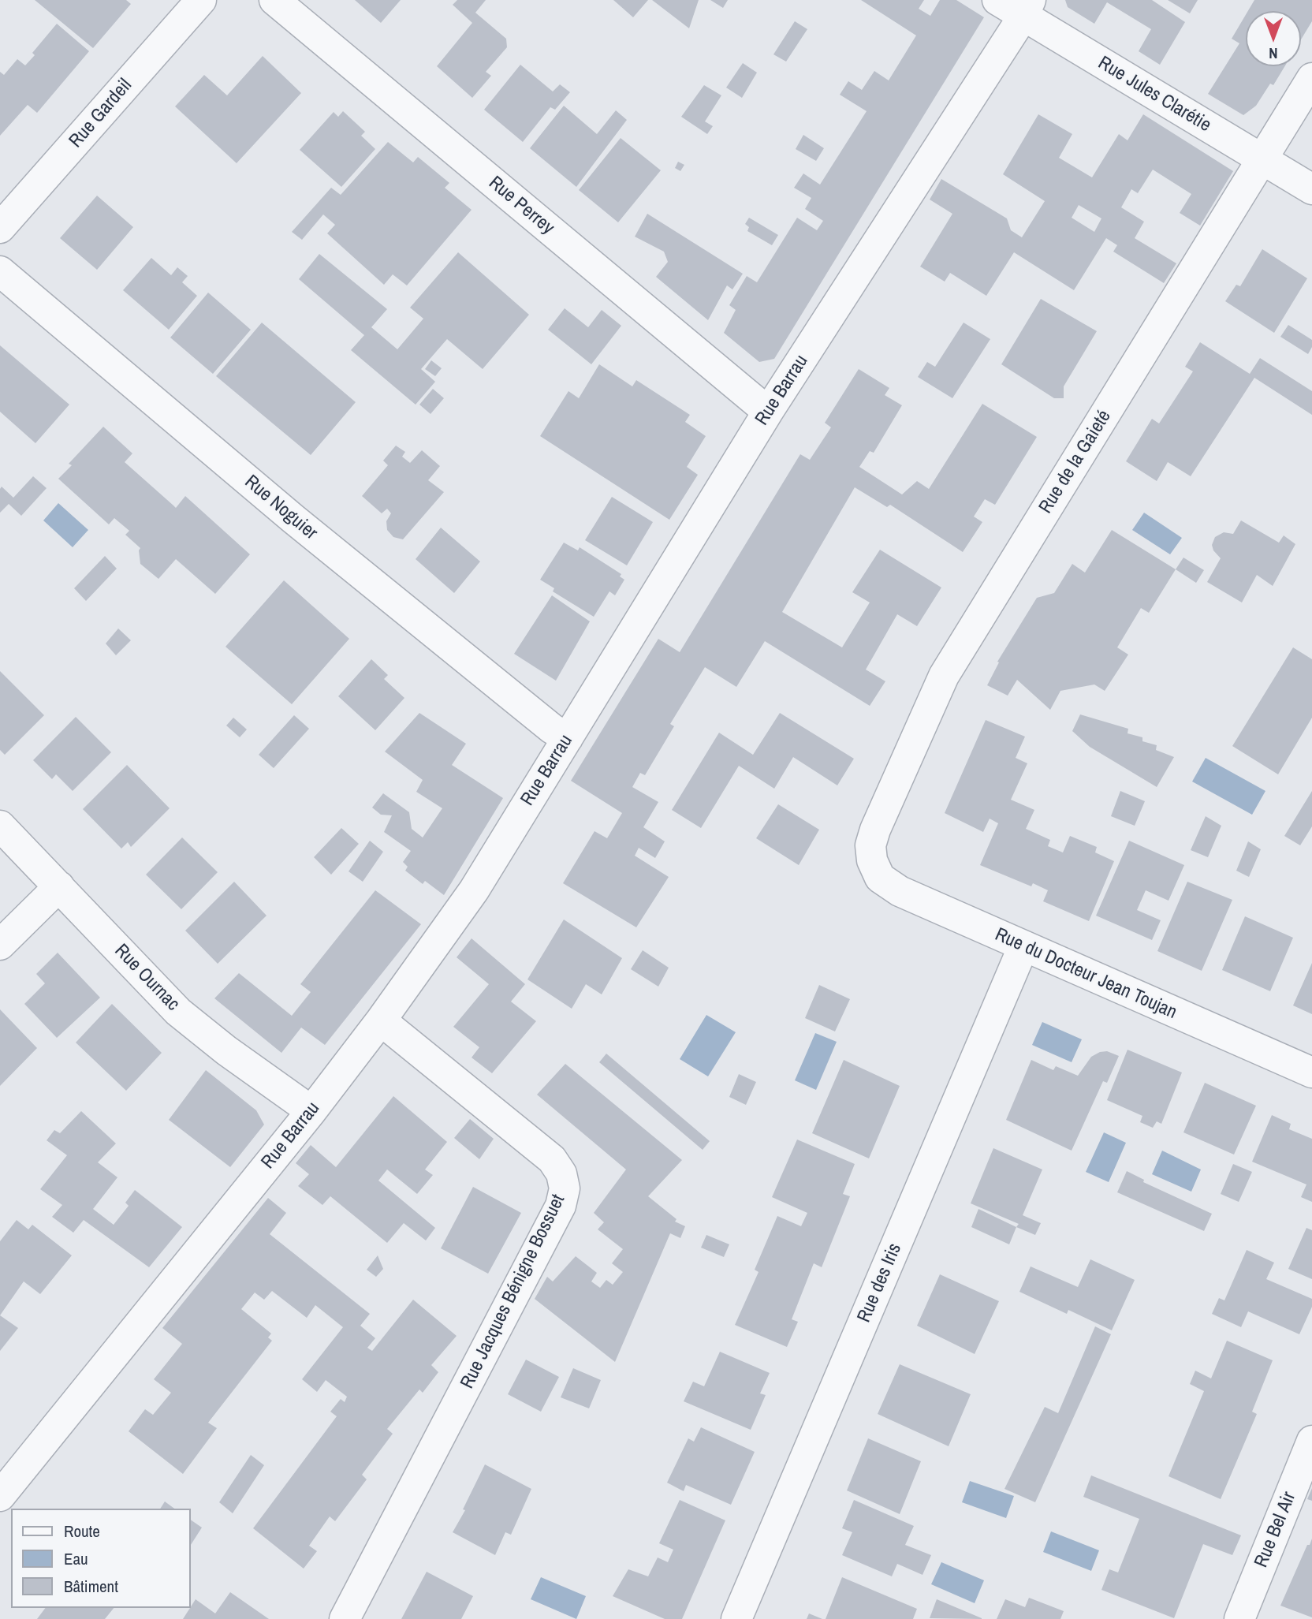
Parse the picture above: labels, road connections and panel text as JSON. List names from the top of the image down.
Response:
{
  "streets": {
    "street": [
      "Rue Jules Clarétie",
      "Rue Gardeil",
      "Rue Perrey",
      "Rue Barrau",
      "Rue de la Gaieté",
      "Rue Noguier",
      "Rue du Docteur Jean Toujan",
      "Rue Ournac",
      "Rue des Iris",
      "Rue Jacques Bénigne Bossuet",
      "Rue Bel Air"
    ]
  },
  "crossings": [
    ["Rue Jules Clarétie", "Rue Barrau"],
    ["Rue Jules Clarétie", "Rue de la Gaieté"],
    ["Rue Perrey", "Rue Barrau"],
    ["Rue Barrau", "Rue Noguier"],
    ["Rue Barrau", "Rue Ournac"],
    ["Rue Barrau", "Rue Jacques Bénigne Bossuet"],
    ["Rue de la Gaieté", "Rue du Docteur Jean Toujan"],
    ["Rue du Docteur Jean Toujan", "Rue des Iris"]
  ],
  "legend": ["Route", "Eau", "Bâtiment"],
  "north": "bottom"
}
